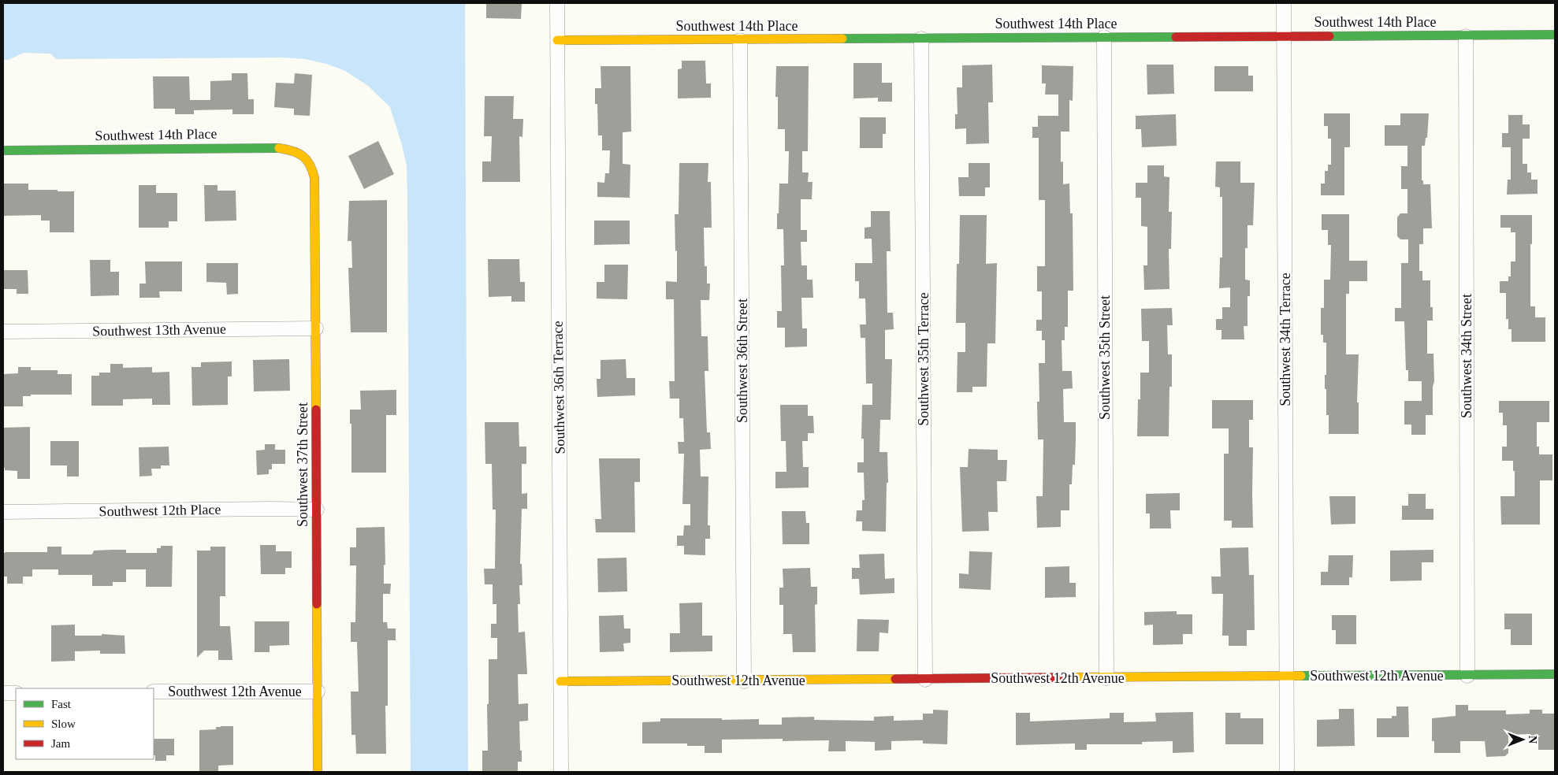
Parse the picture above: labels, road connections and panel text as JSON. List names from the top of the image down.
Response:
{
  "streets": {
    "street": [
      "Southwest 14th Place",
      "Southwest 13th Avenue",
      "Southwest 34th Terrace",
      "Southwest 34th Street",
      "Southwest 35th Street",
      "Southwest 35th Terrace",
      "Southwest 36th Street",
      "Southwest 36th Terrace",
      "Southwest 37th Street",
      "Southwest 12th Place",
      "Southwest 12th Avenue"
    ]
  },
  "crossings": [
    ["Southwest 14th Place", "Southwest 34th Terrace"],
    ["Southwest 14th Place", "Southwest 34th Street"],
    ["Southwest 14th Place", "Southwest 35th Street"],
    ["Southwest 14th Place", "Southwest 35th Terrace"],
    ["Southwest 14th Place", "Southwest 36th Street"],
    ["Southwest 14th Place", "Southwest 36th Terrace"],
    ["Southwest 14th Place", "Southwest 37th Street"],
    ["Southwest 13th Avenue", "Southwest 37th Street"],
    ["Southwest 34th Terrace", "Southwest 12th Avenue"],
    ["Southwest 34th Street", "Southwest 12th Avenue"],
    ["Southwest 35th Street", "Southwest 12th Avenue"],
    ["Southwest 35th Terrace", "Southwest 12th Avenue"],
    ["Southwest 36th Street", "Southwest 12th Avenue"],
    ["Southwest 36th Terrace", "Southwest 12th Avenue"],
    ["Southwest 37th Street", "Southwest 12th Place"],
    ["Southwest 37th Street", "Southwest 12th Avenue"]
  ],
  "legend": ["Fast", "Slow", "Jam"],
  "north": "right"
}
